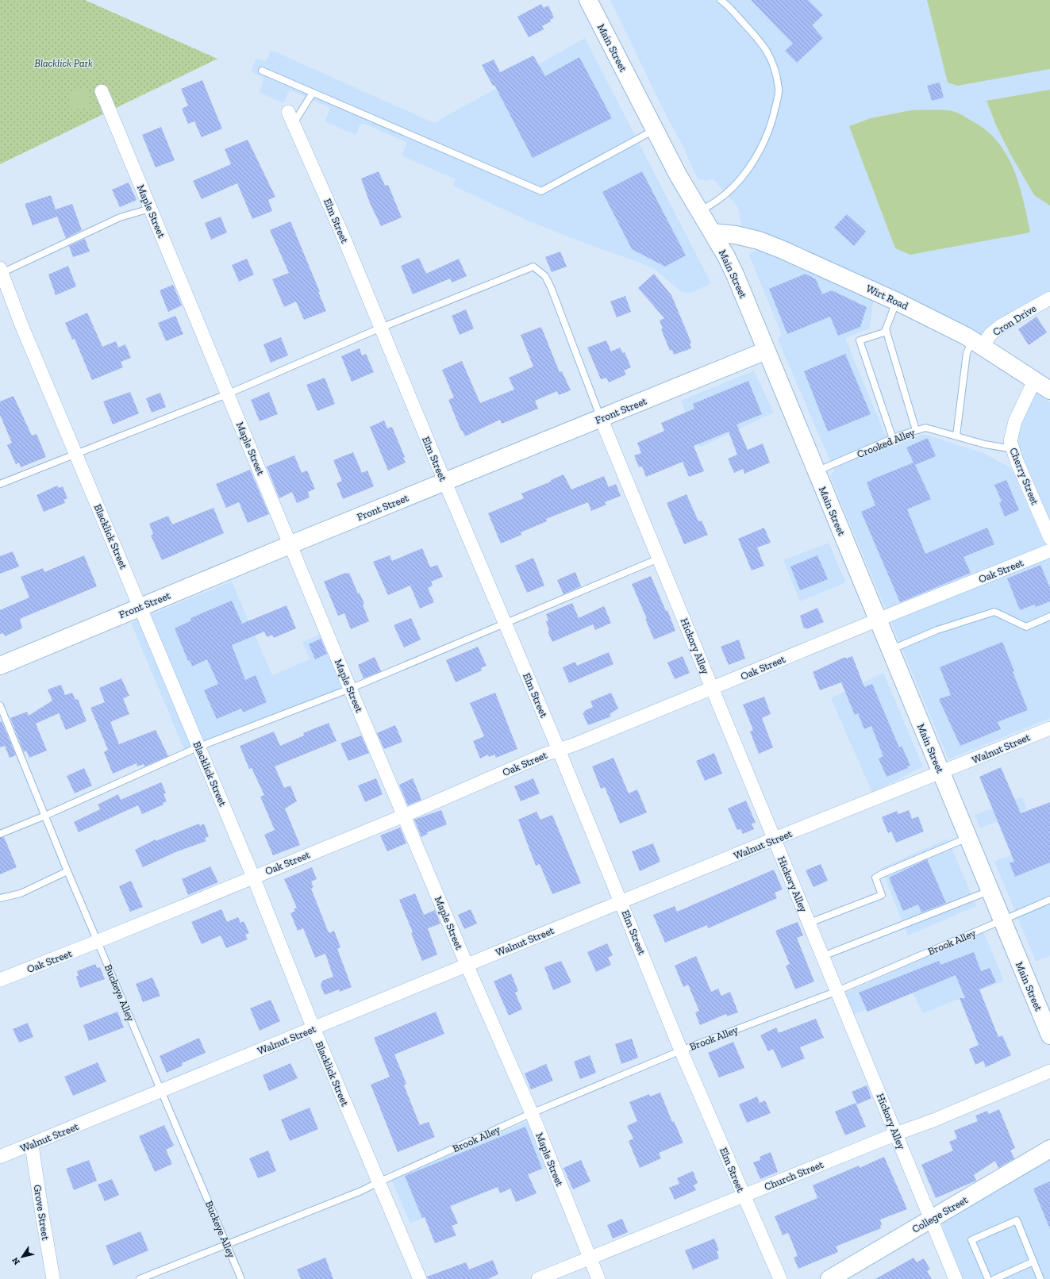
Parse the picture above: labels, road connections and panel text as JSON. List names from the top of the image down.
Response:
{
  "streets": {
    "main road": [
      "Main Street",
      "Wirt Road",
      "Front Street",
      "College Street"
    ],
    "street": [
      "Maple Street",
      "Elm Street",
      "Cron Drive",
      "Cherry Street",
      "Blacklick Street",
      "Oak Street",
      "Hickory Alley",
      "Walnut Street",
      "Church Street",
      "Grove Street"
    ],
    "lane": ["Crooked Alley", "Brook Alley", "Buckeye Alley"]
  },
  "crossings": [
    ["Main Street", "Wirt Road"],
    ["Main Street", "Front Street"],
    ["Main Street", "Crooked Alley"],
    ["Main Street", "Oak Street"],
    ["Main Street", "Walnut Street"],
    ["Main Street", "Brook Alley"],
    ["Maple Street", "Front Street"],
    ["Maple Street", "Oak Street"],
    ["Maple Street", "Walnut Street"],
    ["Maple Street", "Brook Alley"],
    ["Maple Street", "Church Street"],
    ["Elm Street", "Front Street"],
    ["Elm Street", "Oak Street"],
    ["Elm Street", "Walnut Street"],
    ["Elm Street", "Brook Alley"],
    ["Elm Street", "Church Street"],
    ["Wirt Road", "Cron Drive"],
    ["Wirt Road", "Cherry Street"],
    ["Front Street", "Blacklick Street"],
    ["Front Street", "Hickory Alley"],
    ["Crooked Alley", "Cherry Street"],
    ["Blacklick Street", "Oak Street"],
    ["Blacklick Street", "Walnut Street"],
    ["Blacklick Street", "Brook Alley"],
    ["Oak Street", "Hickory Alley"],
    ["Oak Street", "Buckeye Alley"],
    ["Hickory Alley", "Walnut Street"],
    ["Hickory Alley", "Brook Alley"],
    ["Hickory Alley", "Church Street"],
    ["Hickory Alley", "College Street"],
    ["Walnut Street", "Buckeye Alley"],
    ["Walnut Street", "Grove Street"],
    ["Brook Alley", "Buckeye Alley"]
  ],
  "parks": ["Blacklick Park"],
  "north": "bottom left"
}
